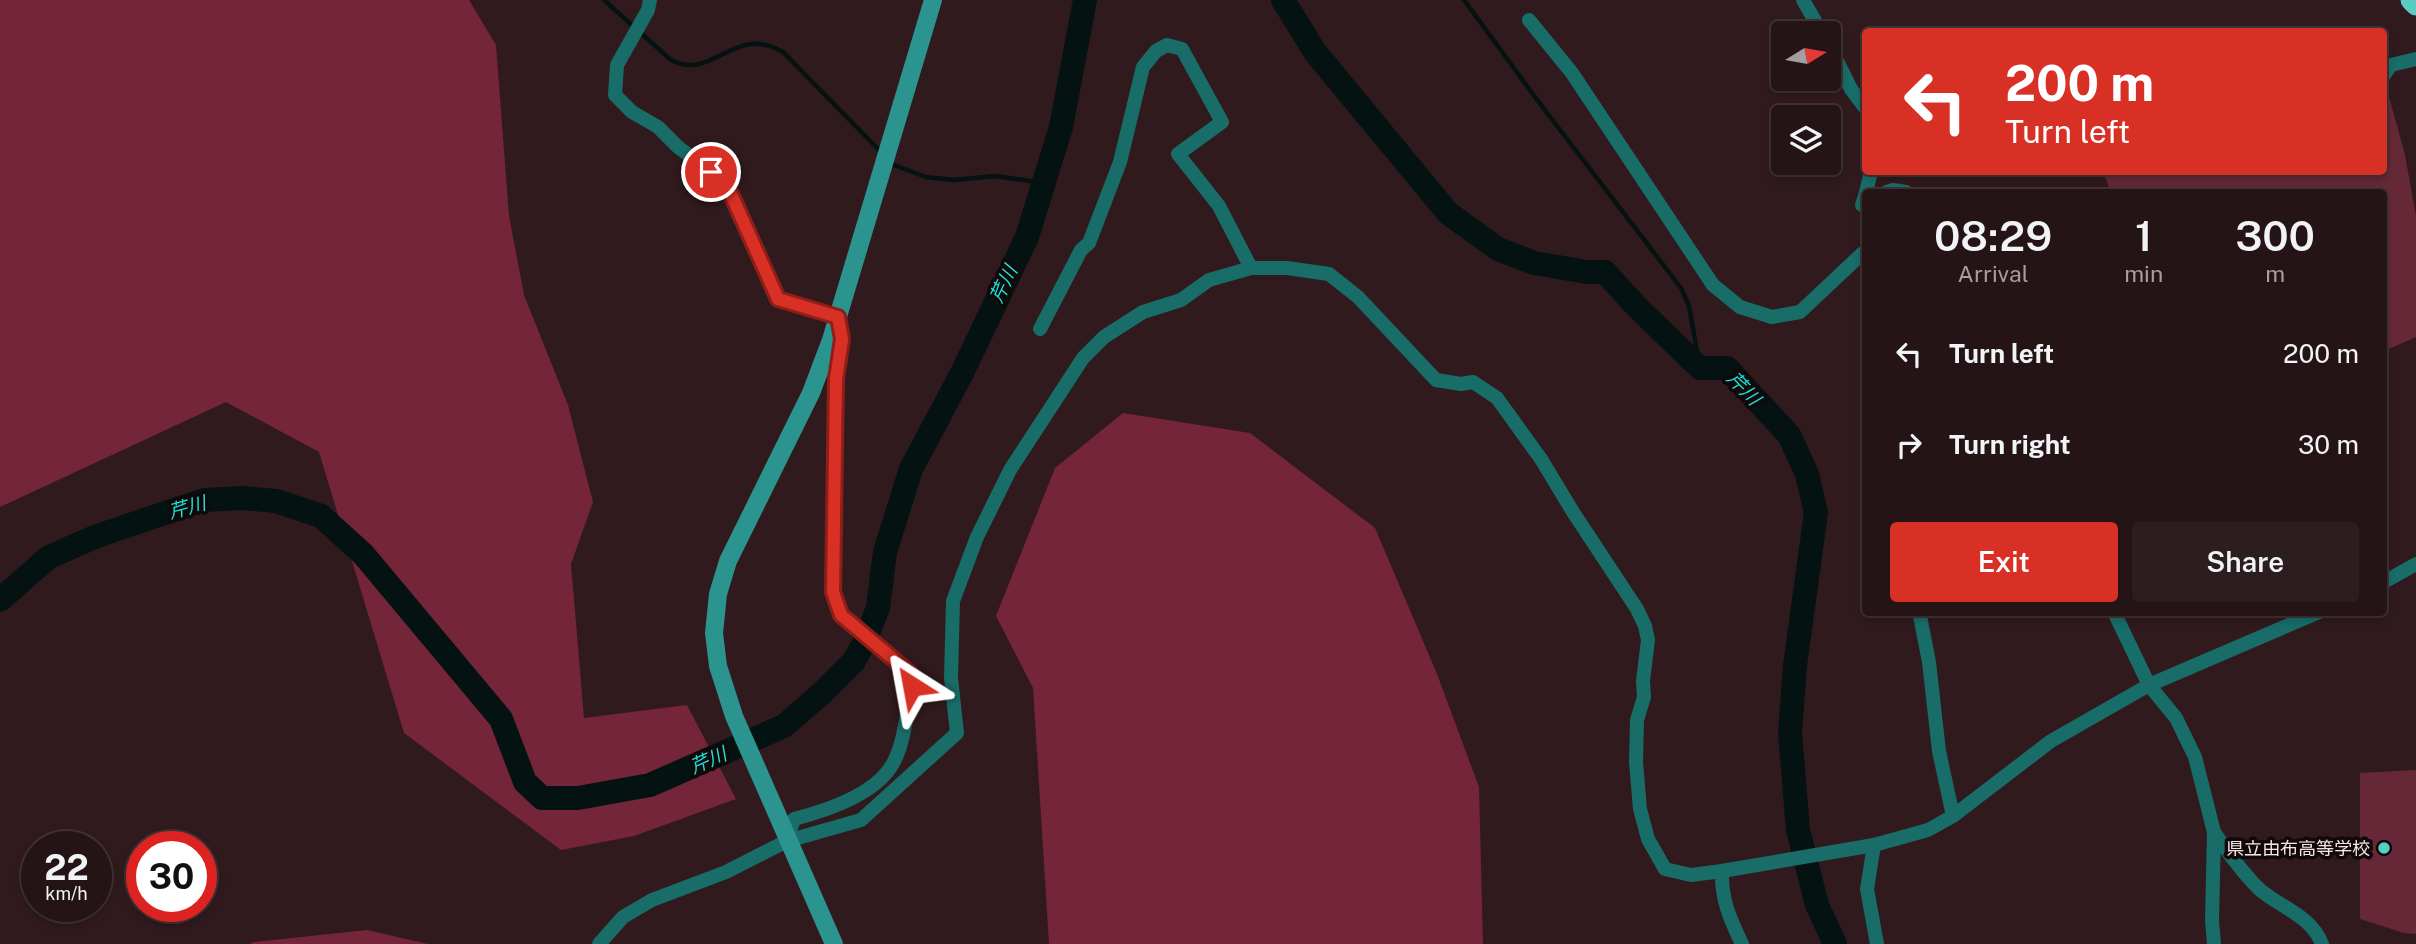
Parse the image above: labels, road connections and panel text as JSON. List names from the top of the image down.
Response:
{
  "water": ["芹川"],
  "places": ["県立由布高等学校"],
  "north": "right",
  "page": {
    "turn": ["200 m", "Turn left"],
    "eta": [
      "08:29",
      "Arrival",
      "1",
      "min",
      "300",
      "m"
    ],
    "list": [
      {
        "name": "Turn left",
        "value": "200 m"
      },
      {
        "name": "Turn right",
        "value": "30 m"
      }
    ],
    "buttons": ["Exit", "Share"],
    "speed": "22 km/h",
    "limit": "30"
  }
}
